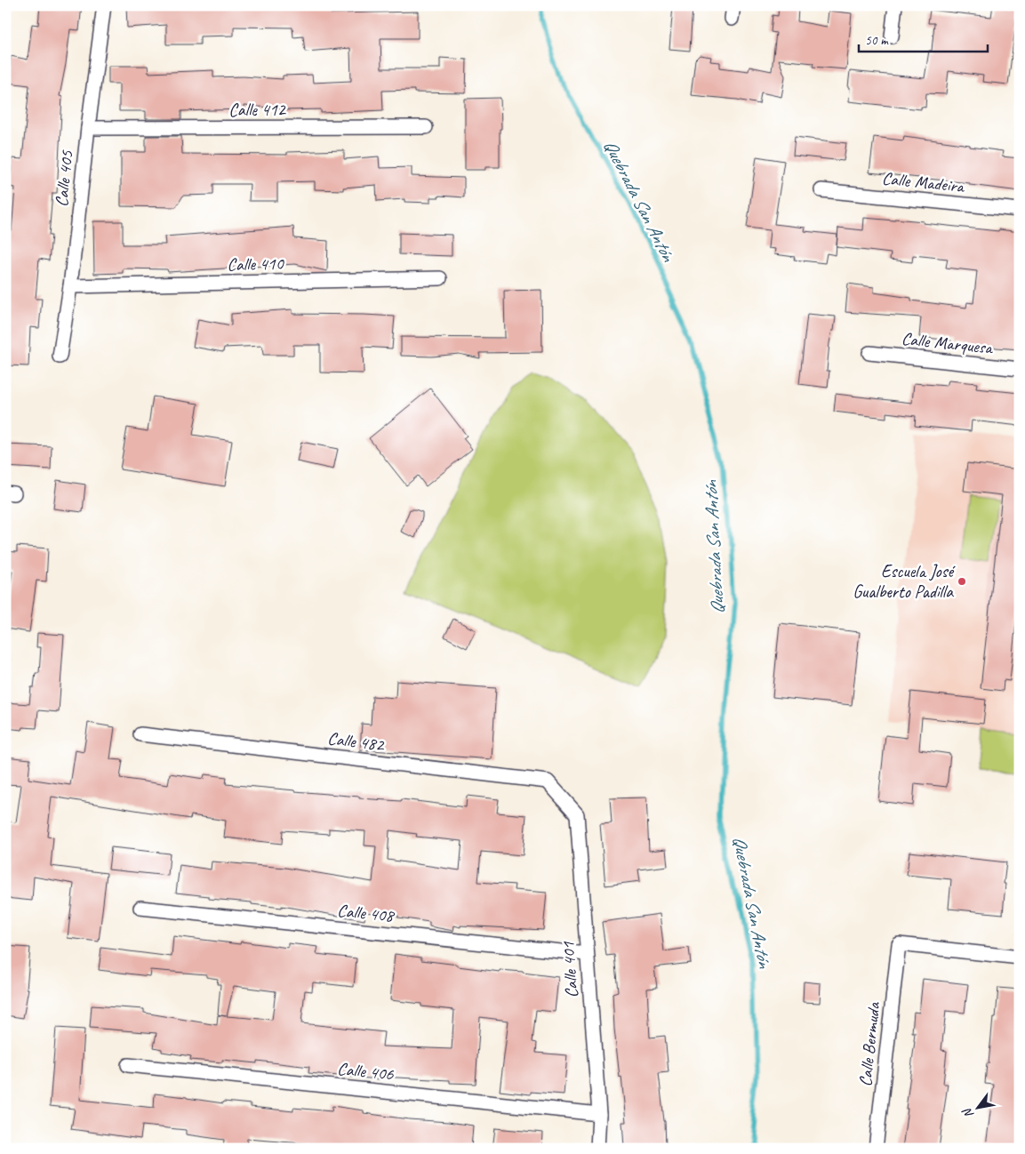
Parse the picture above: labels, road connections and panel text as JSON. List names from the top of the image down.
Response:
{
  "streets": {
    "street": [
      "Calle 412",
      "Calle 405",
      "Calle Madeira",
      "Calle 410",
      "Calle Marquesa",
      "Calle 482",
      "Calle 408",
      "Calle 401",
      "Calle Bermuda",
      "Calle 406"
    ]
  },
  "crossings": [
    ["Calle 412", "Calle 405"],
    ["Calle 405", "Calle 410"],
    ["Calle 482", "Calle 401"],
    ["Calle 408", "Calle 401"],
    ["Calle 401", "Calle 406"]
  ],
  "water": ["Quebrada San Antón"],
  "places": ["Escuela José Gualberto Padilla"],
  "scale_bar": "50 m",
  "north": "bottom left"
}
